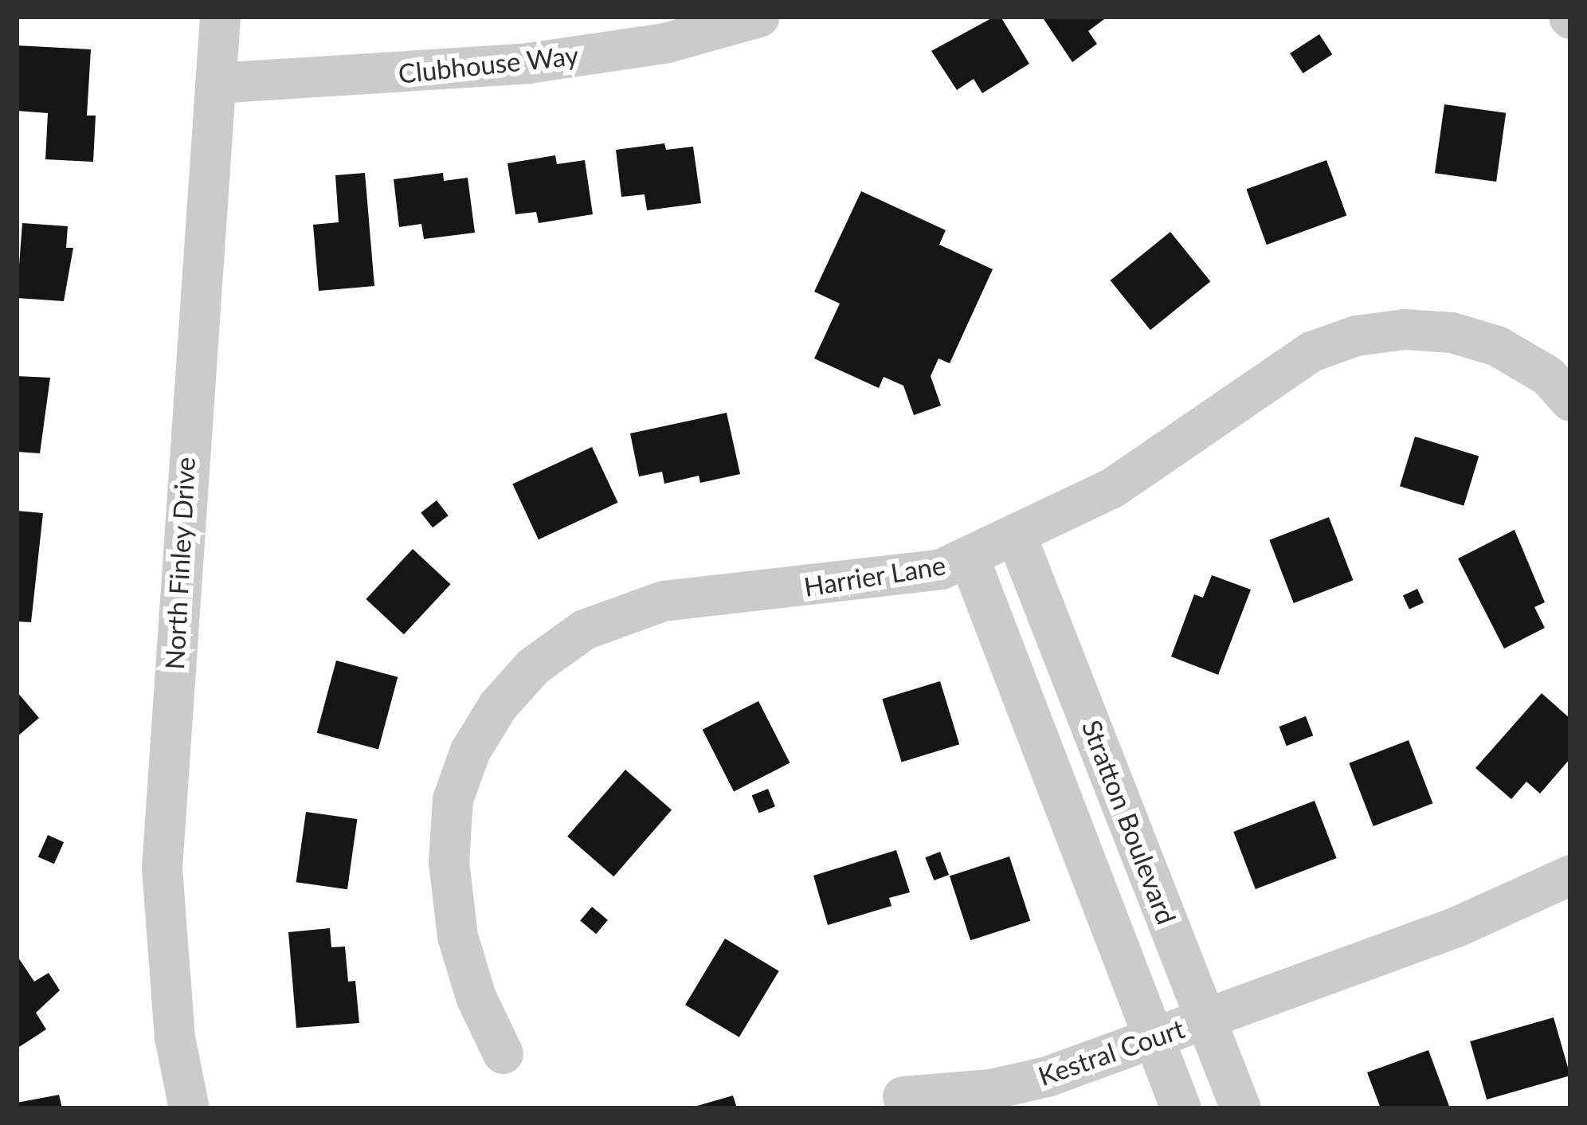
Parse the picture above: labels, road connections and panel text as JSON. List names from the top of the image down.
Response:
{
  "streets": {
    "street": [
      "Clubhouse Way",
      "North Finley Drive",
      "Harrier Lane",
      "Stratton Boulevard",
      "Kestral Court"
    ]
  },
  "crossings": [
    ["Clubhouse Way", "North Finley Drive"],
    ["Harrier Lane", "Stratton Boulevard"],
    ["Stratton Boulevard", "Kestral Court"]
  ]
}
